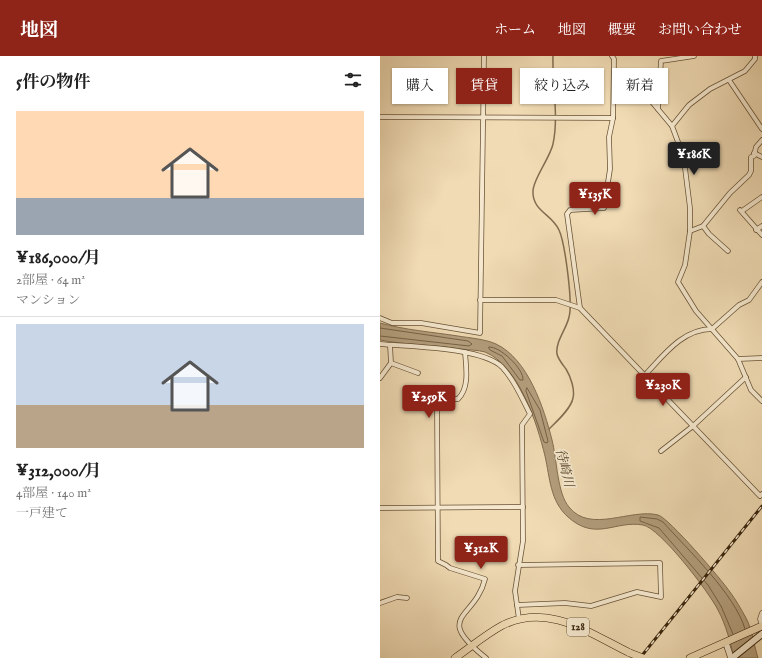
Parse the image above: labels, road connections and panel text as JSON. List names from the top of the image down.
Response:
{
  "streets": {
    "highway": ["128"]
  },
  "water": ["待崎川"],
  "page": {
    "header": "地図",
    "nav": [
      "ホーム",
      "地図",
      "概要",
      "お問い合わせ"
    ],
    "heading": "5件の物件",
    "chip": [
      "購入",
      "賃貸",
      "絞り込み",
      "新着"
    ],
    "list": [
      {
        "name": "¥186,000/月",
        "note": "2部屋 · 64 m² · マンション"
      },
      {
        "name": "¥312,000/月",
        "note": "4部屋 · 140 m² · 一戸建て"
      }
    ],
    "price": [
      "¥186K",
      "¥135K",
      "¥230K",
      "¥259K",
      "¥312K"
    ]
  }
}
